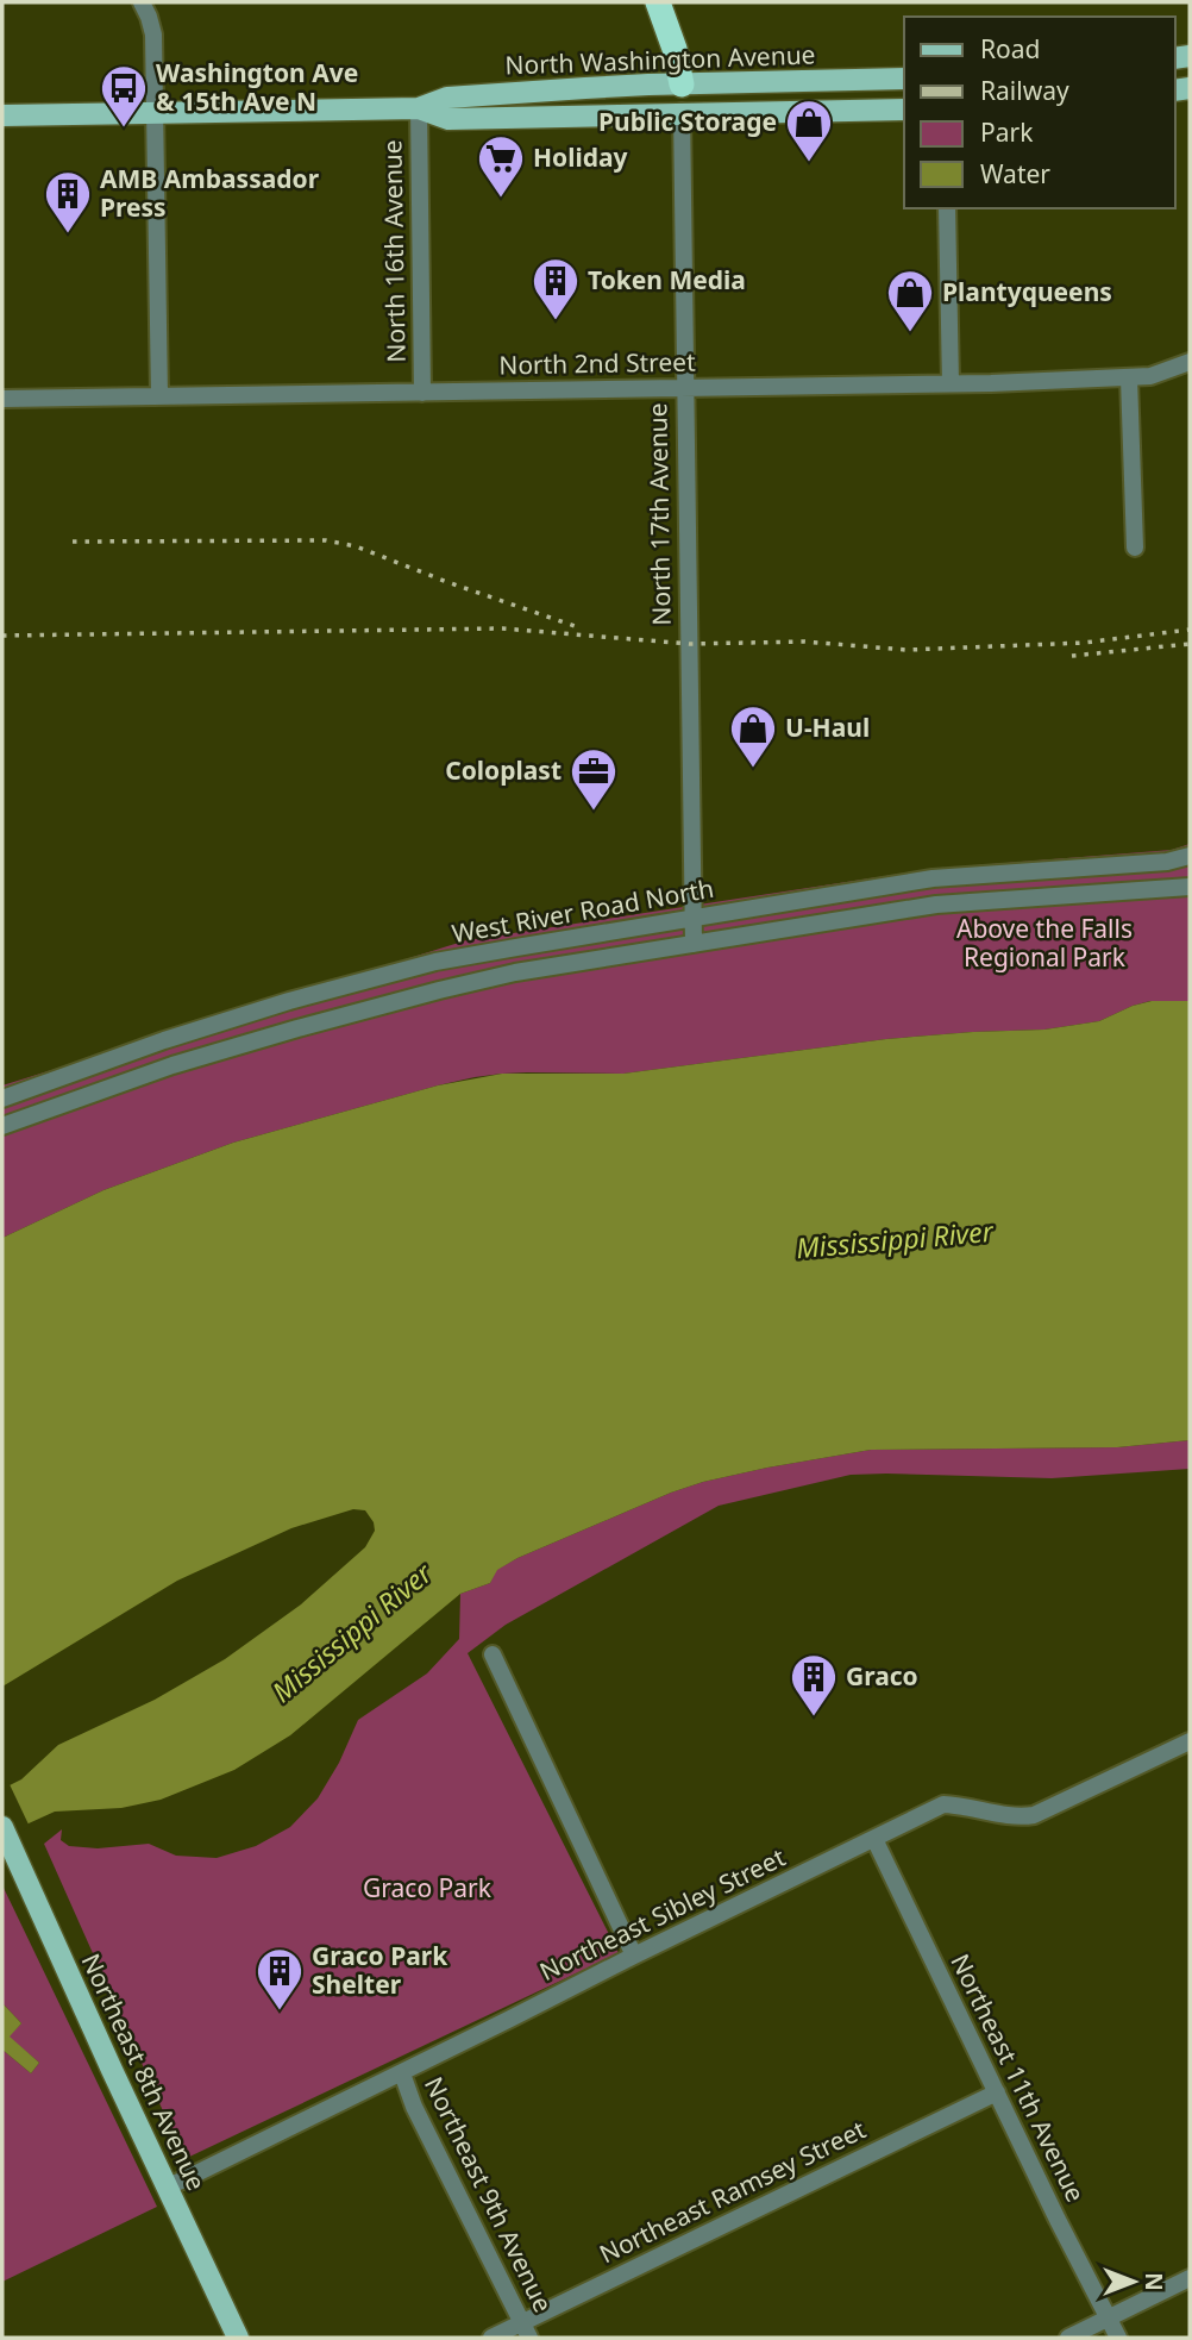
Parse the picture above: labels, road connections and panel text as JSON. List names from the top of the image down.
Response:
{
  "streets": {
    "main road": ["North Washington Avenue", "North 17th Avenue", "Northeast 8th Avenue"],
    "street": [
      "North 16th Avenue",
      "North 2nd Street",
      "West River Road North",
      "Northeast Sibley Street",
      "Northeast 11th Avenue",
      "Northeast Ramsey Street",
      "Northeast 9th Avenue"
    ]
  },
  "crossings": [
    ["North Washington Avenue", "North 16th Avenue"],
    ["North Washington Avenue", "North 17th Avenue"],
    ["North 16th Avenue", "North 2nd Street"],
    ["North 2nd Street", "North 17th Avenue"],
    ["North 17th Avenue", "West River Road North"],
    ["Northeast Sibley Street", "Northeast 8th Avenue"],
    ["Northeast Sibley Street", "Northeast 11th Avenue"],
    ["Northeast Sibley Street", "Northeast 9th Avenue"],
    ["Northeast 11th Avenue", "Northeast Ramsey Street"],
    ["Northeast Ramsey Street", "Northeast 9th Avenue"]
  ],
  "water": ["Mississippi River"],
  "parks": ["Above the Falls Regional Park", "Graco Park"],
  "places": {
    "bus stop": ["Washington Ave & 15th Ave N"],
    "shop": ["Public Storage", "Plantyqueens", "U-Haul"],
    "supermarket": ["Holiday"],
    "building": [
      "AMB Ambassador Press",
      "Token Media",
      "Graco",
      "Graco Park Shelter"
    ],
    "office": ["Coloplast"]
  },
  "legend": [
    "Road",
    "Railway",
    "Park",
    "Water"
  ],
  "north": "right"
}
